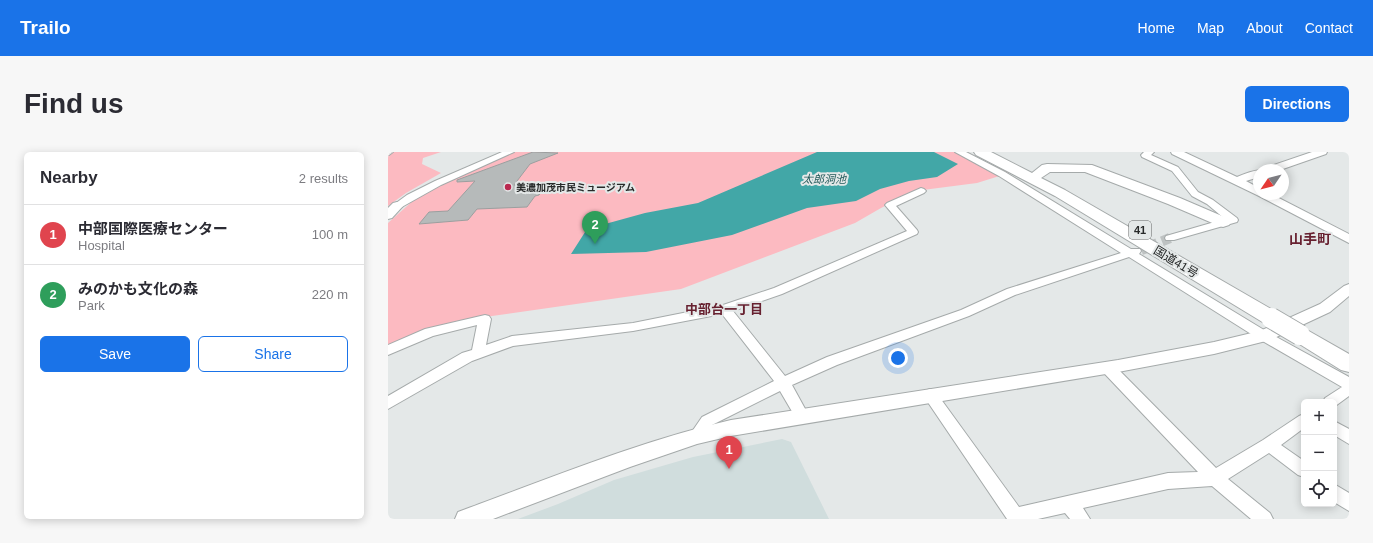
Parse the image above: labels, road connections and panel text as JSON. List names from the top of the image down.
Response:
{
  "streets": {
    "highway": ["41", "国道41号"]
  },
  "districts": ["山手町", "中部台一丁目"],
  "water": ["太郎洞池"],
  "places": ["美濃加茂市民ミュージアム"],
  "north": "bottom left",
  "page": {
    "header": "Trailo",
    "nav": [
      "Home",
      "Map",
      "About",
      "Contact"
    ],
    "buttons": [
      "Directions",
      ["Save", "Share"]
    ],
    "title": "Find us",
    "heading": ["Nearby", "2 results"],
    "list": [
      {
        "mark": "1",
        "name": "中部国際医療センター",
        "note": "Hospital",
        "value": "100 m"
      },
      {
        "mark": "2",
        "name": "みのかも文化の森",
        "note": "Park",
        "value": "220 m"
      }
    ],
    "pins": ["2", "1"],
    "map_buttons": ["+", "−"]
  }
}
